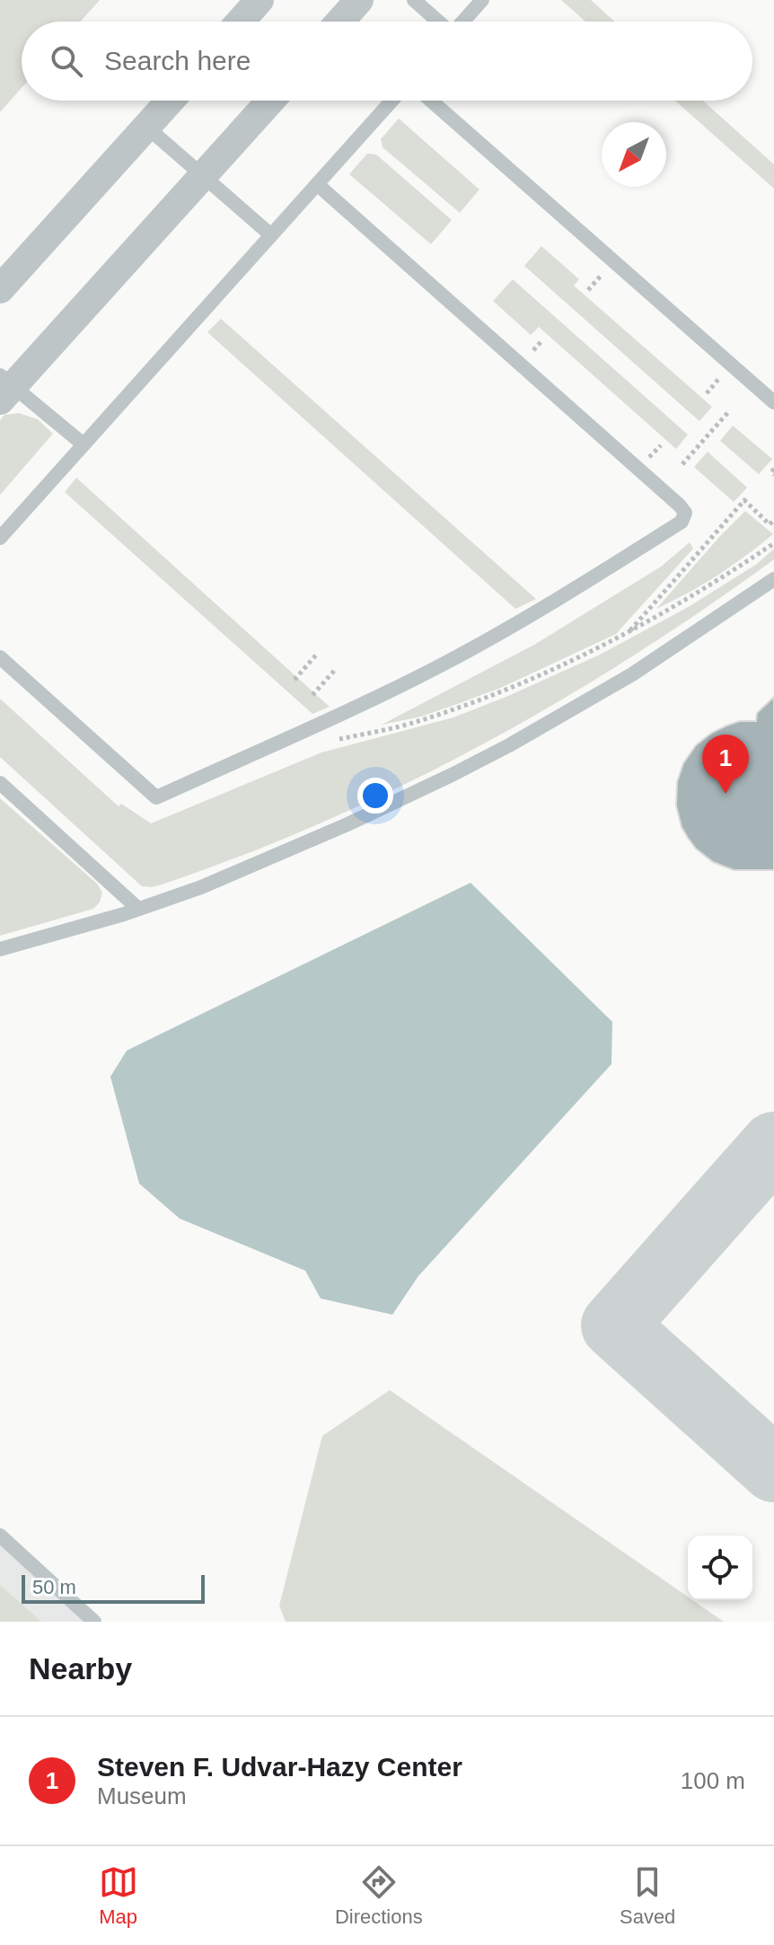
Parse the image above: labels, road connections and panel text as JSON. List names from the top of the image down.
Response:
{
  "scale_bar": "50 m",
  "north": "bottom left",
  "page": {
    "search": "Search here",
    "pins": "1",
    "scale": "50 m",
    "heading": "Nearby",
    "list": [
      {
        "mark": "1",
        "name": "Steven F. Udvar-Hazy Center",
        "note": "Museum",
        "value": "100 m"
      }
    ],
    "nav": ["Map", "Directions", "Saved"]
  }
}
